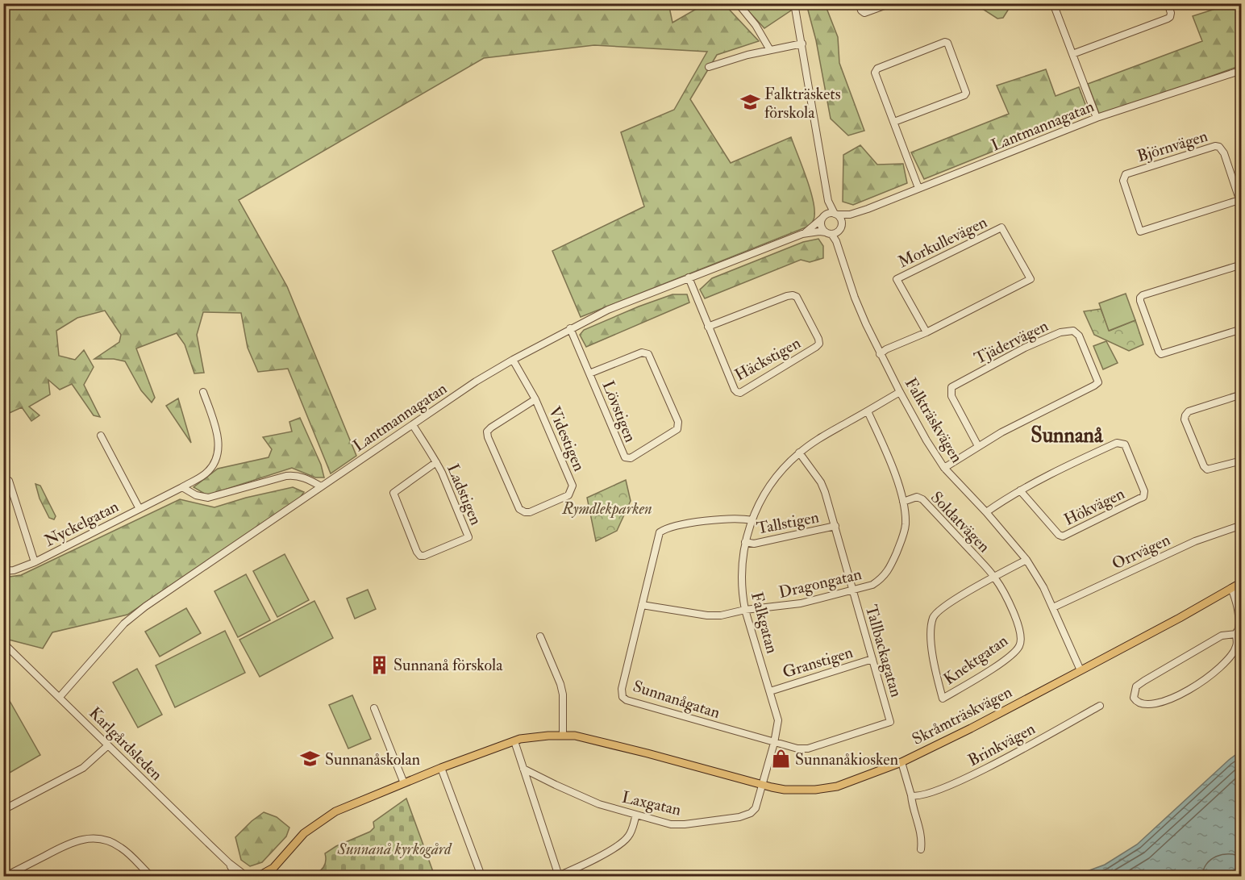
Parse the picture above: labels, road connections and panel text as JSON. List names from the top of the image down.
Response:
{
  "streets": {
    "main road": ["Skråmträskvägen"],
    "street": [
      "Lantmannagatan",
      "Björnvägen",
      "Morkullevägen",
      "Tjädervägen",
      "Häckstigen",
      "Lövstigen",
      "Falkträskvägen",
      "Videstigen",
      "Ladstigen",
      "Hökvägen",
      "Soldatvägen",
      "Tallstigen",
      "Nyckelgatan",
      "Orrvägen",
      "Dragongatan",
      "Falkgatan",
      "Tallbackagatan",
      "Knektgatan",
      "Granstigen",
      "Sunnanågatan",
      "Karlgårdsleden",
      "Brinkvägen",
      "Laxgatan"
    ]
  },
  "crossings": [
    ["Lantmannagatan", "Häckstigen"],
    ["Lantmannagatan", "Lövstigen"],
    ["Lantmannagatan", "Falkträskvägen"],
    ["Lantmannagatan", "Videstigen"],
    ["Lantmannagatan", "Ladstigen"],
    ["Lantmannagatan", "Karlgårdsleden"],
    ["Morkullevägen", "Falkträskvägen"],
    ["Tjädervägen", "Falkträskvägen"],
    ["Falkträskvägen", "Hökvägen"],
    ["Falkträskvägen", "Orrvägen"],
    ["Falkträskvägen", "Falkgatan"],
    ["Falkträskvägen", "Knektgatan"],
    ["Falkträskvägen", "Skråmträskvägen"],
    ["Soldatvägen", "Dragongatan"],
    ["Soldatvägen", "Knektgatan"],
    ["Tallstigen", "Falkgatan"],
    ["Tallstigen", "Tallbackagatan"],
    ["Dragongatan", "Falkgatan"],
    ["Dragongatan", "Tallbackagatan"],
    ["Dragongatan", "Sunnanågatan"],
    ["Falkgatan", "Tallbackagatan"],
    ["Falkgatan", "Granstigen"],
    ["Falkgatan", "Sunnanågatan"],
    ["Falkgatan", "Skråmträskvägen"],
    ["Falkgatan", "Laxgatan"],
    ["Tallbackagatan", "Granstigen"],
    ["Tallbackagatan", "Sunnanågatan"],
    ["Skråmträskvägen", "Laxgatan"]
  ],
  "districts": ["Sunnanå"],
  "parks": ["Rymdlekparken", "Sunnanå kyrkogård"],
  "places": {
    "school or university": ["Falkträskets förskola", "Sunnanåskolan"],
    "building": ["Sunnanå förskola"],
    "shop": ["Sunnanåkiosken"]
  }
}
